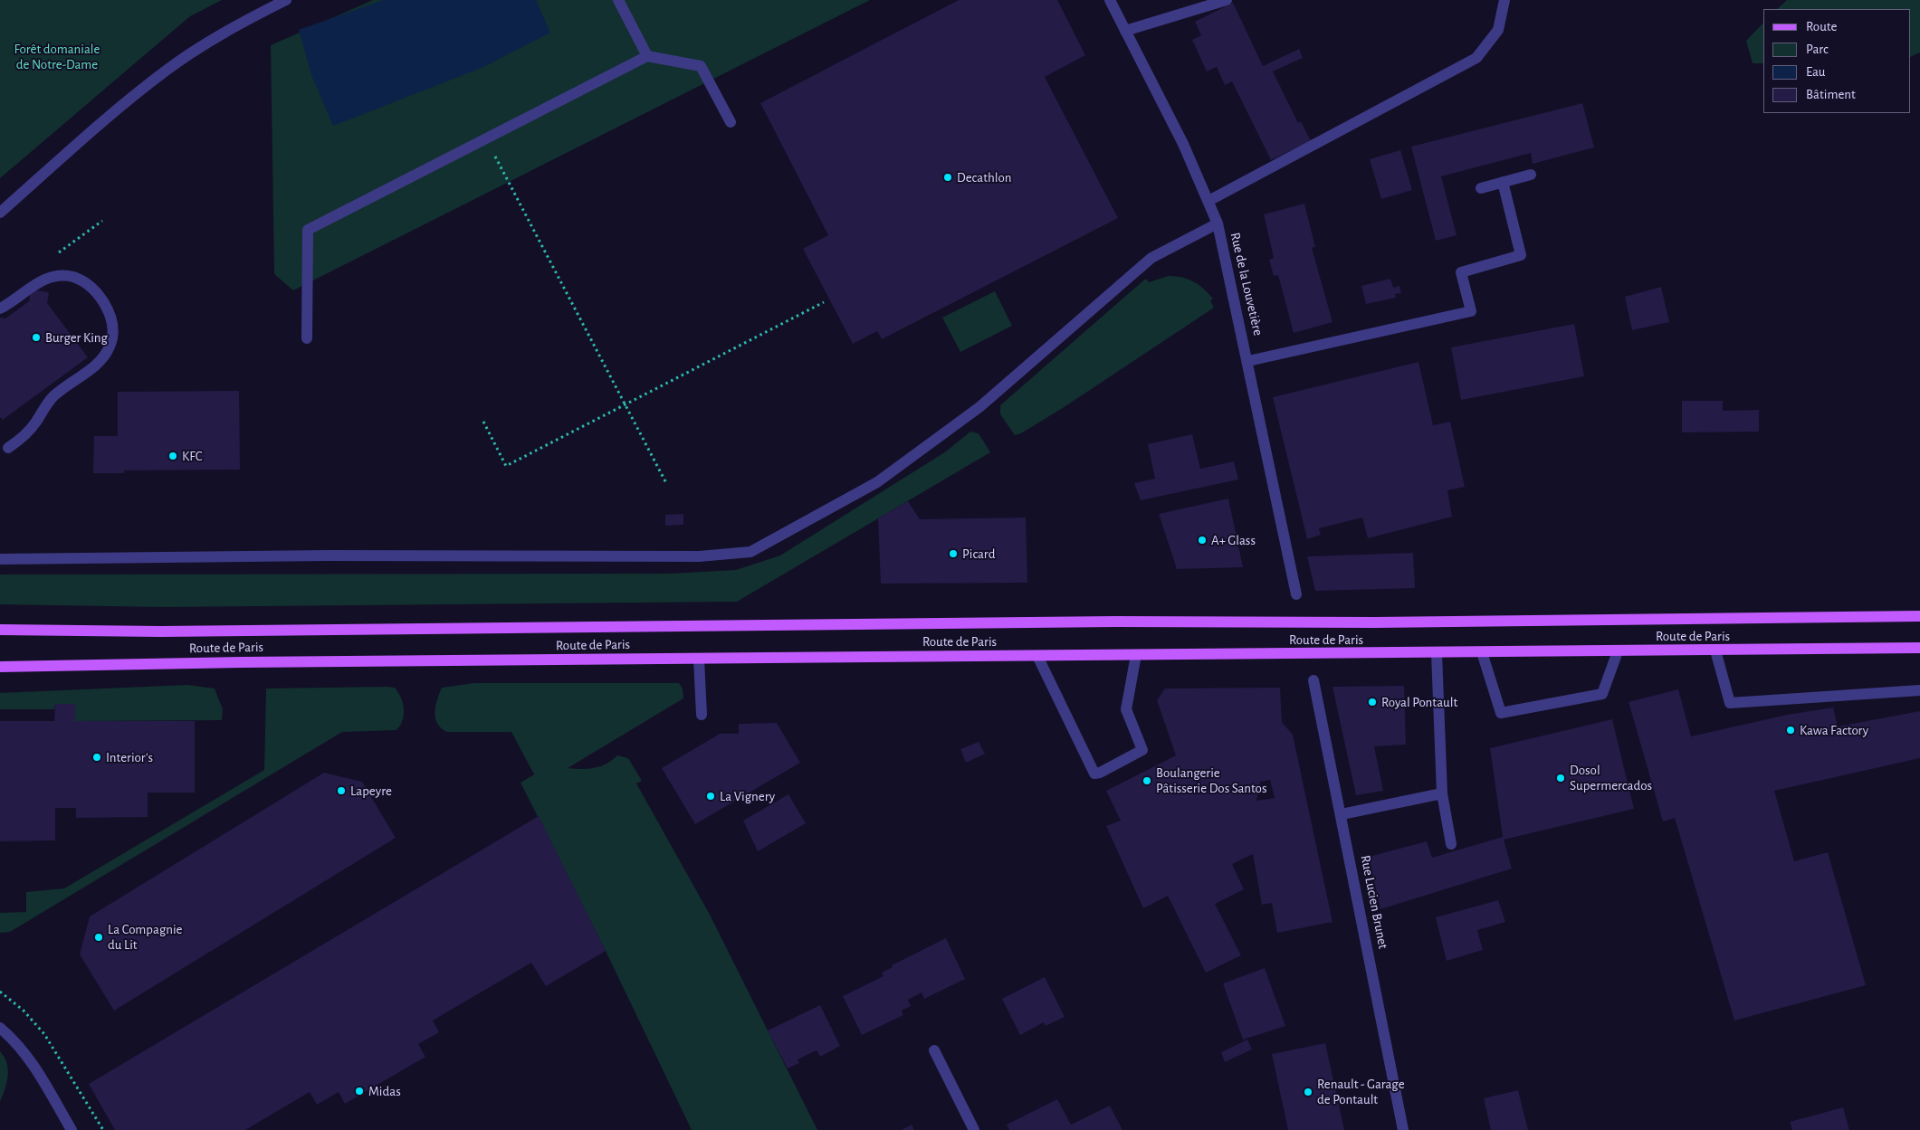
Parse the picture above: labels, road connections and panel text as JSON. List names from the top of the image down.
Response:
{
  "streets": {
    "main road": ["Route de Paris"],
    "street": ["Rue de la Louvetière", "Rue Lucien Brunet"]
  },
  "parks": ["Forêt domaniale de Notre-Dame"],
  "places": [
    "Decathlon",
    "Burger King",
    "KFC",
    "A+ Glass",
    "Picard",
    "Royal Pontault",
    "Kawa Factory",
    "Interior's",
    "Dosol Supermercados",
    "Boulangerie Pâtisserie Dos Santos",
    "Lapeyre",
    "La Vignery",
    "La Compagnie du Lit",
    "Midas",
    "Renault - Garage de Pontault"
  ],
  "legend": [
    "Route",
    "Parc",
    "Eau",
    "Bâtiment"
  ]
}
